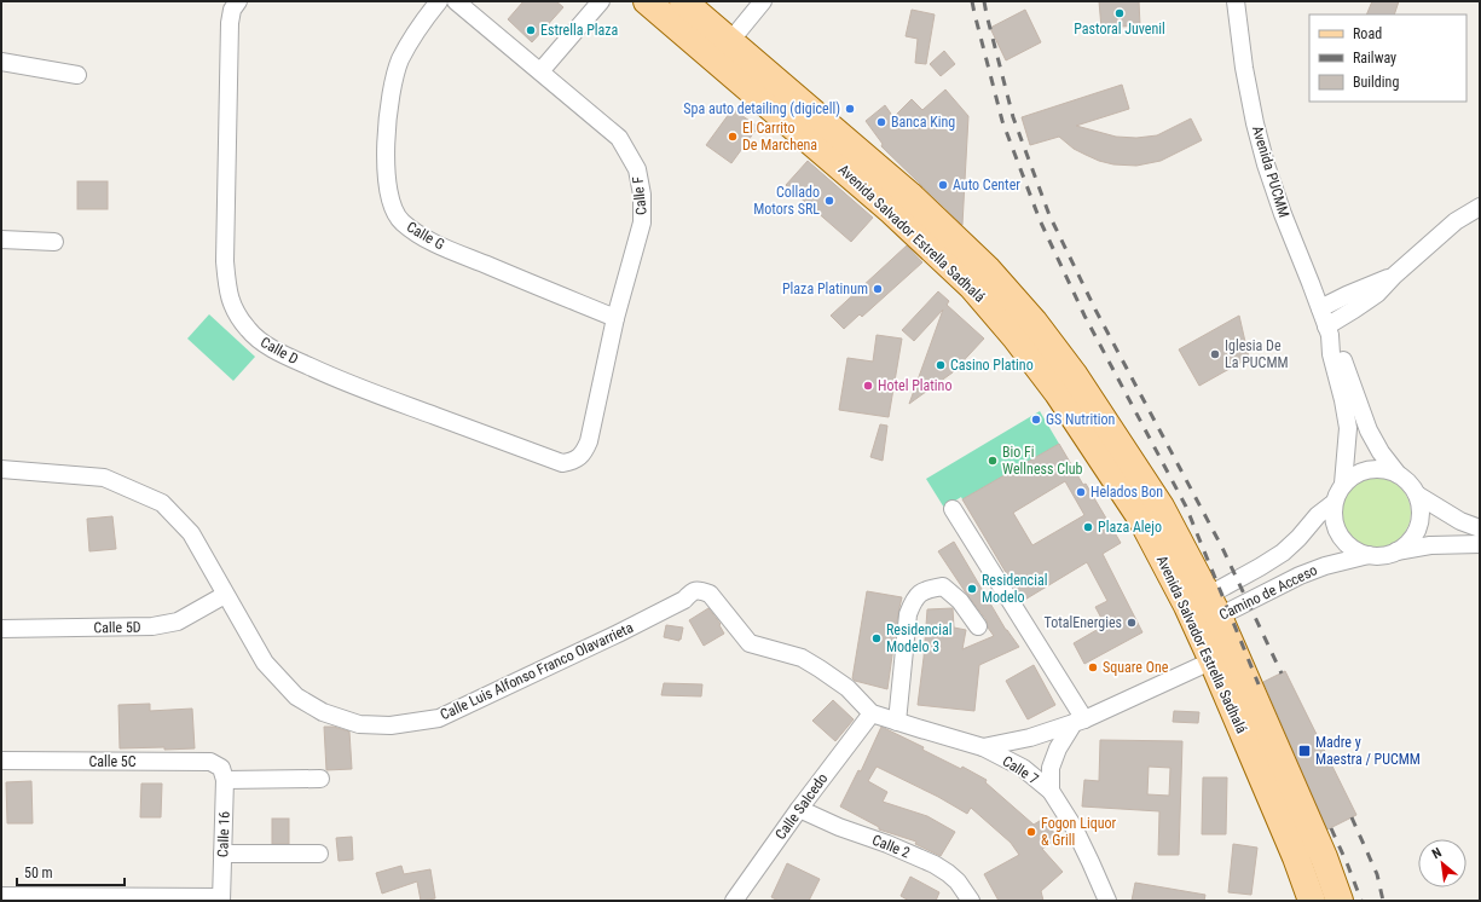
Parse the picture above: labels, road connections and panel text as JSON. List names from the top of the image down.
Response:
{
  "streets": {
    "main road": ["Avenida Salvador Estrella Sadhalá"],
    "street": [
      "Avenida PUCMM",
      "Calle F",
      "Calle G",
      "Calle D",
      "Camino de Acceso",
      "Calle 5D",
      "Calle Luis Alfonso Franco Olavarrieta",
      "Calle 5C",
      "Calle 7",
      "Calle Salcedo",
      "Calle 16",
      "Calle 2"
    ]
  },
  "crossings": [
    ["Avenida PUCMM", "Camino de Acceso"],
    ["Calle F", "Calle G"],
    ["Calle F", "Calle D"],
    ["Avenida Salvador Estrella Sadhalá", "Camino de Acceso"],
    ["Calle 5D", "Calle Luis Alfonso Franco Olavarrieta"],
    ["Calle Luis Alfonso Franco Olavarrieta", "Calle 7"],
    ["Calle Luis Alfonso Franco Olavarrieta", "Calle Salcedo"],
    ["Calle 5C", "Calle 16"],
    ["Calle 7", "Calle Salcedo"],
    ["Calle Salcedo", "Calle 2"]
  ],
  "places": {
    "other": [
      "Pastoral Juvenil",
      "Estrella Plaza",
      "Spa auto detailing (digicell)",
      "Banca King",
      "El Carrito De Marchena",
      "Auto Center",
      "Collado Motors SRL",
      "Plaza Platinum",
      "Iglesia De La PUCMM",
      "Casino Platino",
      "Hotel Platino",
      "GS Nutrition",
      "Bio Fi Wellness Club",
      "Helados Bon",
      "Plaza Alejo",
      "Residencial Modelo",
      "TotalEnergies",
      "Residencial Modelo 3",
      "Square One",
      "Fogon Liquor & Grill"
    ],
    "transit": ["Madre y Maestra / PUCMM"]
  },
  "legend": ["Road", "Railway", "Building"],
  "scale_bar": "50 m",
  "north": "top left"
}
